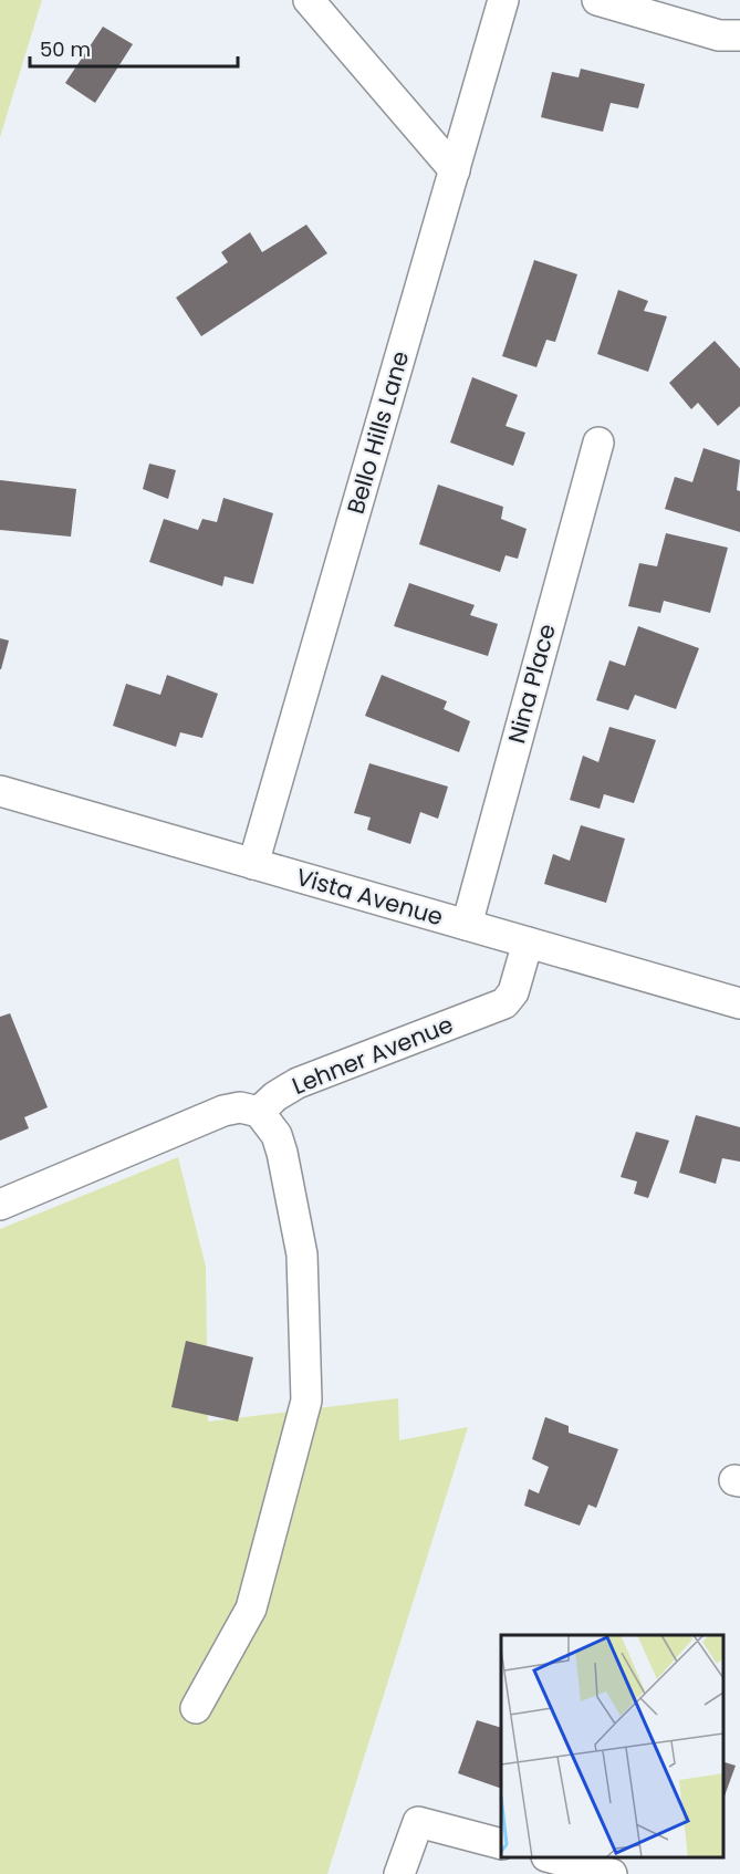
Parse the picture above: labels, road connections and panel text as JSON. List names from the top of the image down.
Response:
{
  "streets": {
    "street": [
      "Bello Hills Lane",
      "Nina Place",
      "Vista Avenue",
      "Lehner Avenue"
    ]
  },
  "crossings": [
    ["Bello Hills Lane", "Vista Avenue"],
    ["Nina Place", "Vista Avenue"],
    ["Vista Avenue", "Lehner Avenue"]
  ],
  "scale_bar": "50 m"
}
